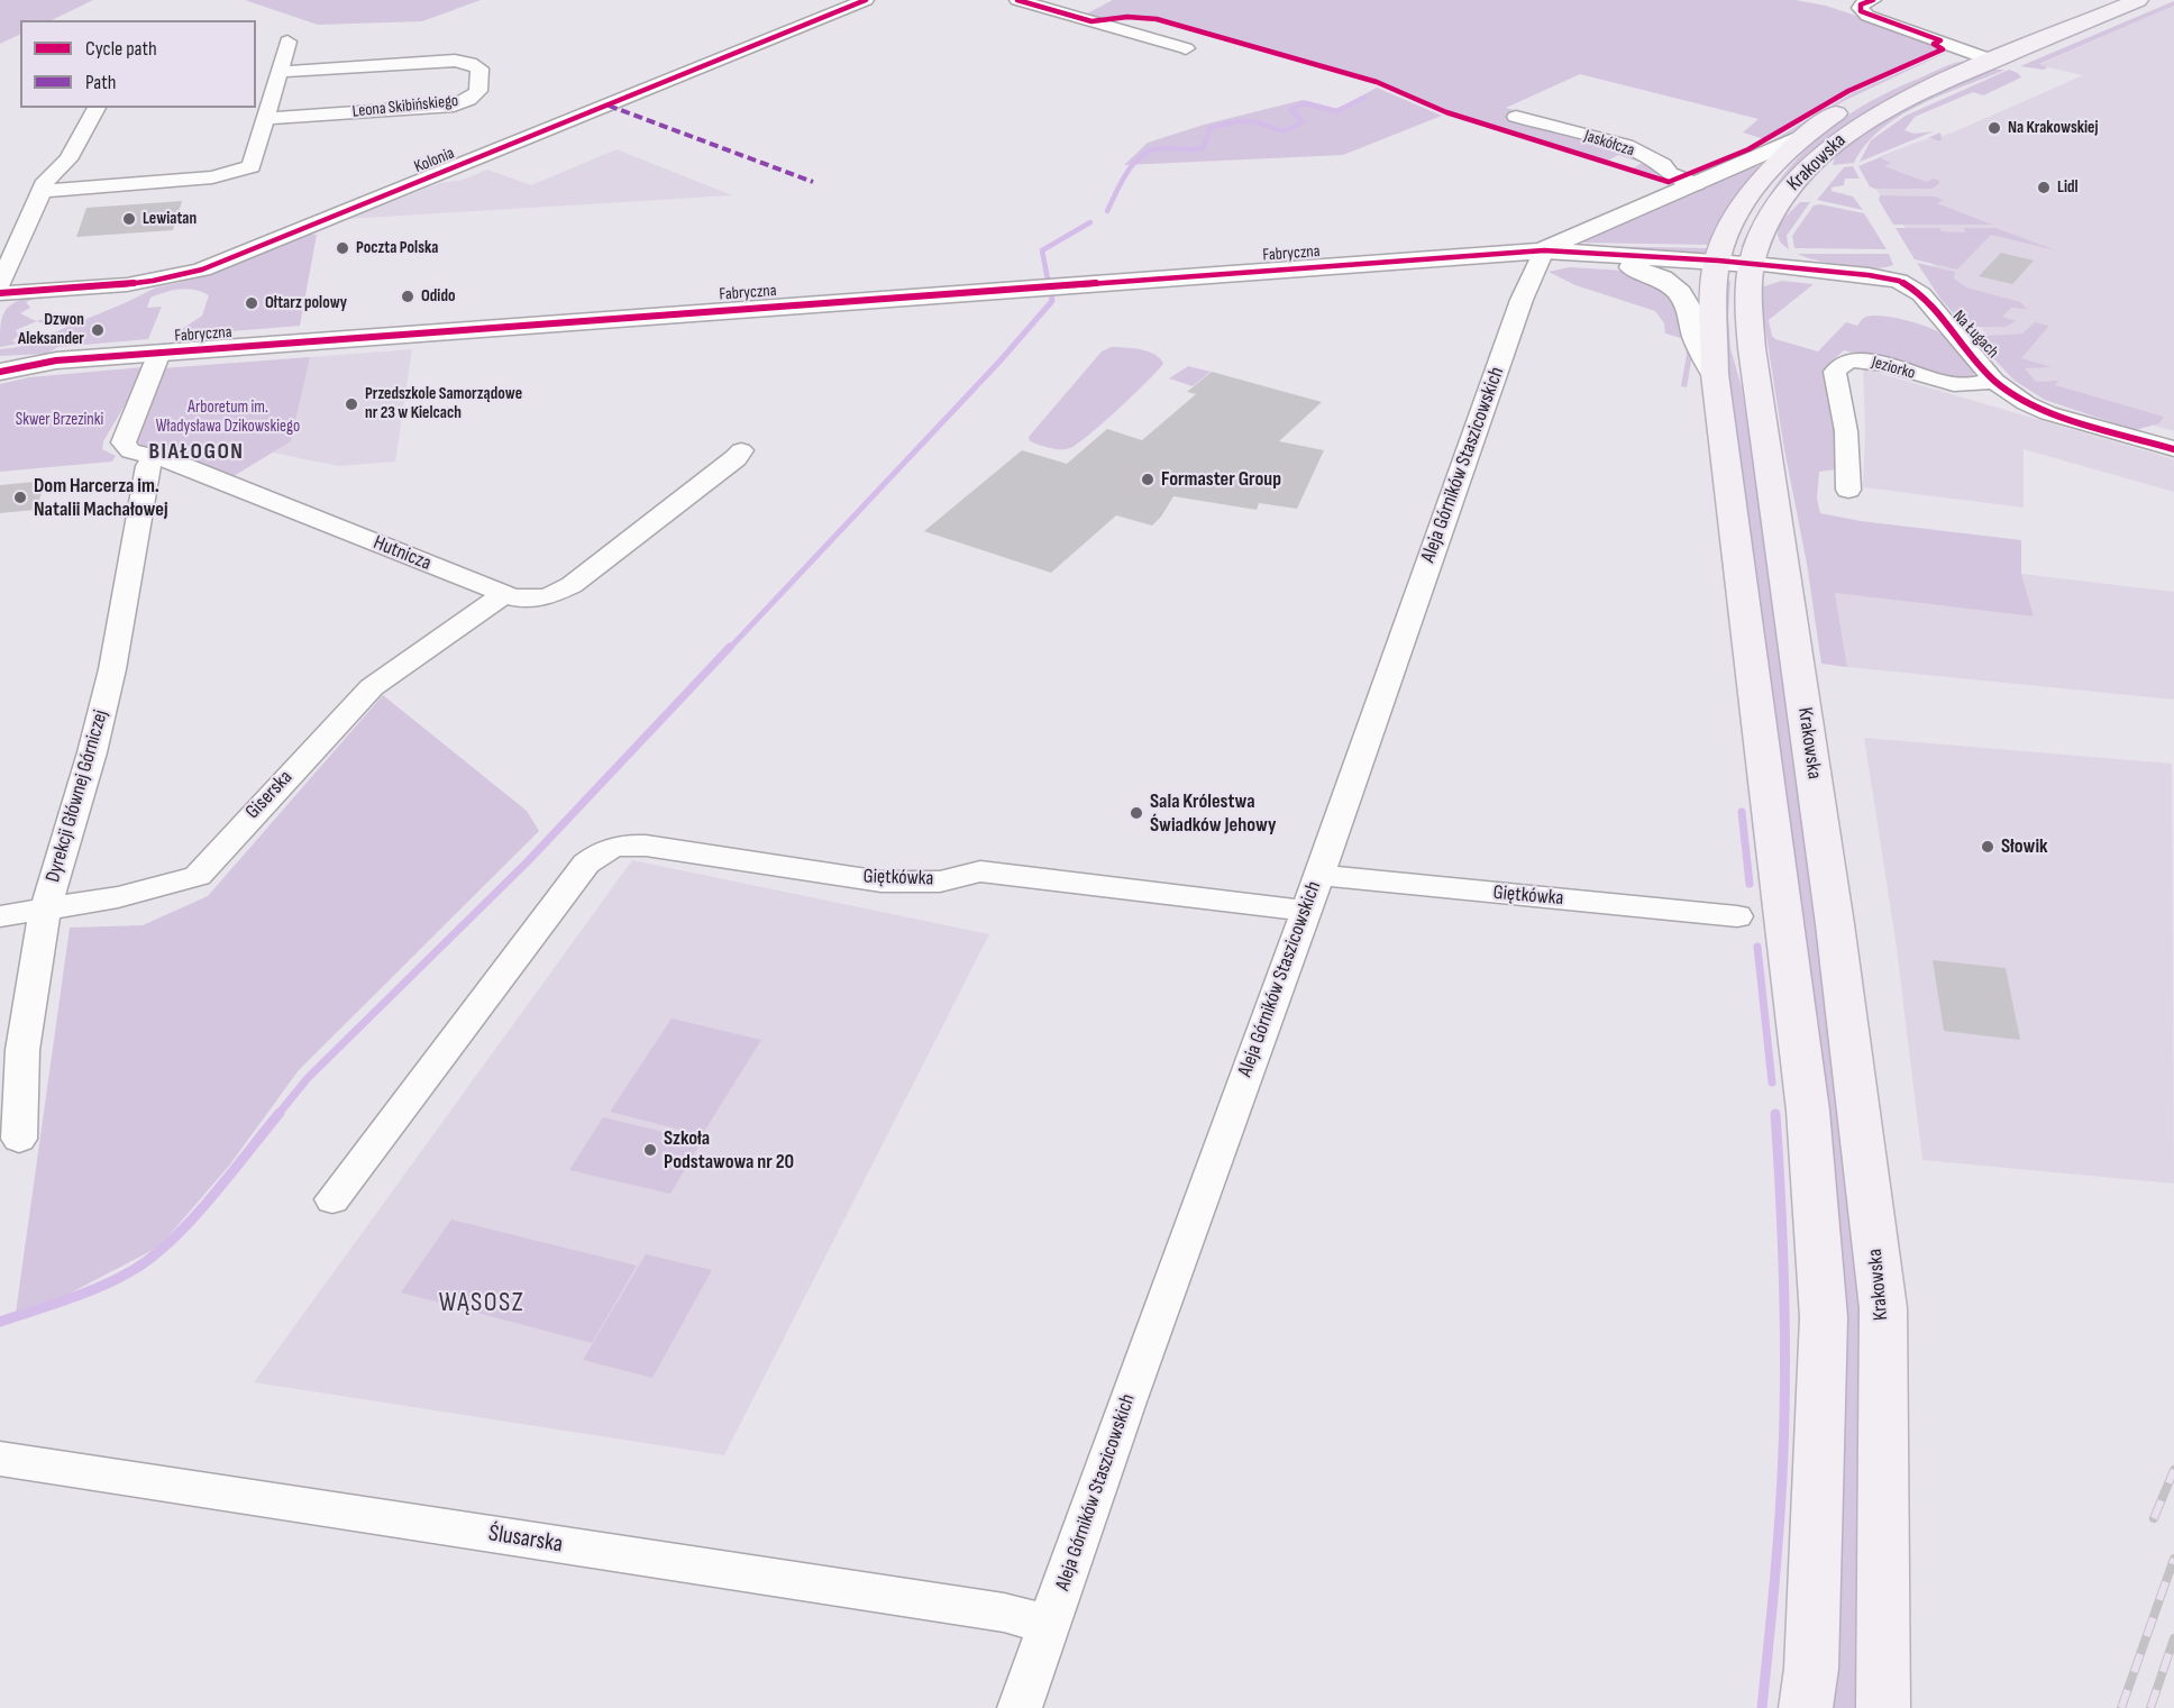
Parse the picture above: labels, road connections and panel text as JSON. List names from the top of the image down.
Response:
{
  "streets": {
    "main road": ["Krakowska", "Fabryczna"],
    "street": [
      "Leona Skibińskiego",
      "Jaskółcza",
      "Kolonia",
      "Na Ługach",
      "Jeziorko",
      "Aleja Górników Staszicowskich",
      "Hutnicza",
      "Giserska",
      "Dyrekcji Głównej Górniczej",
      "Giętkówka",
      "Ślusarska"
    ]
  },
  "crossings": [
    ["Krakowska", "Fabryczna"],
    ["Krakowska", "Na Ługach"],
    ["Fabryczna", "Na Ługach"],
    ["Fabryczna", "Aleja Górników Staszicowskich"],
    ["Fabryczna", "Hutnicza"],
    ["Na Ługach", "Jeziorko"],
    ["Aleja Górników Staszicowskich", "Giętkówka"],
    ["Aleja Górników Staszicowskich", "Ślusarska"],
    ["Hutnicza", "Giserska"],
    ["Hutnicza", "Dyrekcji Głównej Górniczej"],
    ["Giserska", "Dyrekcji Głównej Górniczej"]
  ],
  "districts": ["BIAŁOGON", "WĄSOSZ"],
  "parks": ["Arboretum im. Władysława Dzikowskiego", "Skwer Brzezinki"],
  "places": [
    "Na Krakowskiej",
    "Lidl",
    "Lewiatan",
    "Poczta Polska",
    "Odido",
    "Ołtarz polowy",
    "Dzwon Aleksander",
    "Przedszkole Samorządowe nr 23 w Kielcach",
    "Formaster Group",
    "Dom Harcerza im. Natalii Machałowej",
    "Sala Królestwa Świadków Jehowy",
    "Słowik",
    "Szkoła Podstawowa nr 20"
  ],
  "legend": ["Cycle path", "Path"]
}
